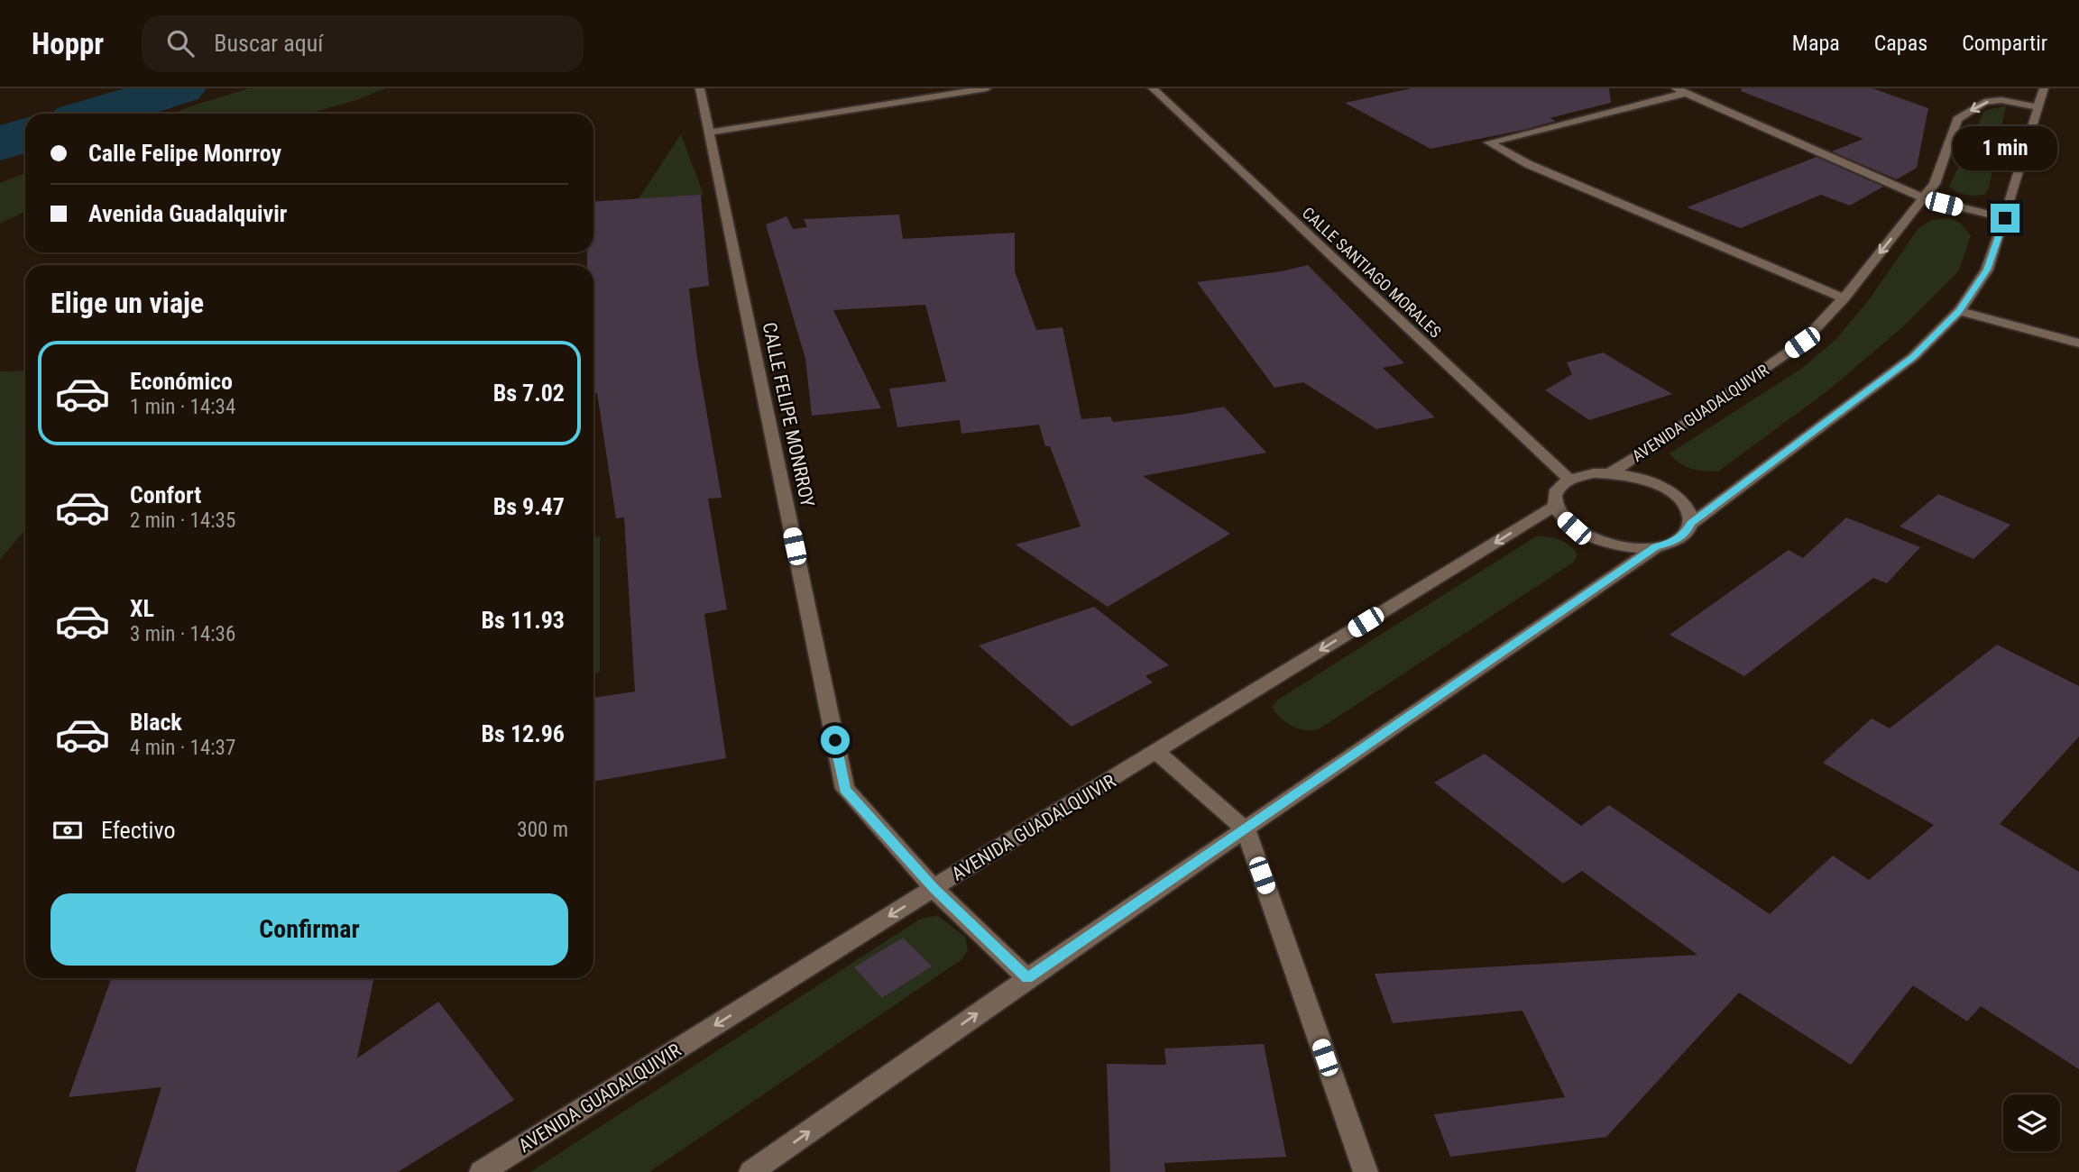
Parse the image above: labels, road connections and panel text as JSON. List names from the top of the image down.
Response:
{
  "streets": {
    "street": ["CALLE SANTIAGO MORALES", "AVENIDA GUADALQUIVIR", "CALLE FELIPE MONRROY"]
  },
  "crossings": [
    ["AVENIDA GUADALQUIVIR", "CALLE FELIPE MONRROY"]
  ],
  "page": {
    "header": "Hoppr",
    "search": "Buscar aquí",
    "nav": ["Mapa", "Capas", "Compartir"],
    "banner": ["Calle Felipe Monrroy", "Avenida Guadalquivir"],
    "bubble": "1 min",
    "heading": "Elige un viaje",
    "list": [
      {
        "name": "Económico",
        "note": "1 min · 14:34",
        "value": "Bs 7.02"
      },
      {
        "name": "Confort",
        "note": "2 min · 14:35",
        "value": "Bs 9.47"
      },
      {
        "name": "XL",
        "note": "3 min · 14:36",
        "value": "Bs 11.93"
      },
      {
        "name": "Black",
        "note": "4 min · 14:37",
        "value": "Bs 12.96"
      }
    ],
    "pay": ["Efectivo", "300 m"],
    "buttons": "Confirmar"
  }
}
